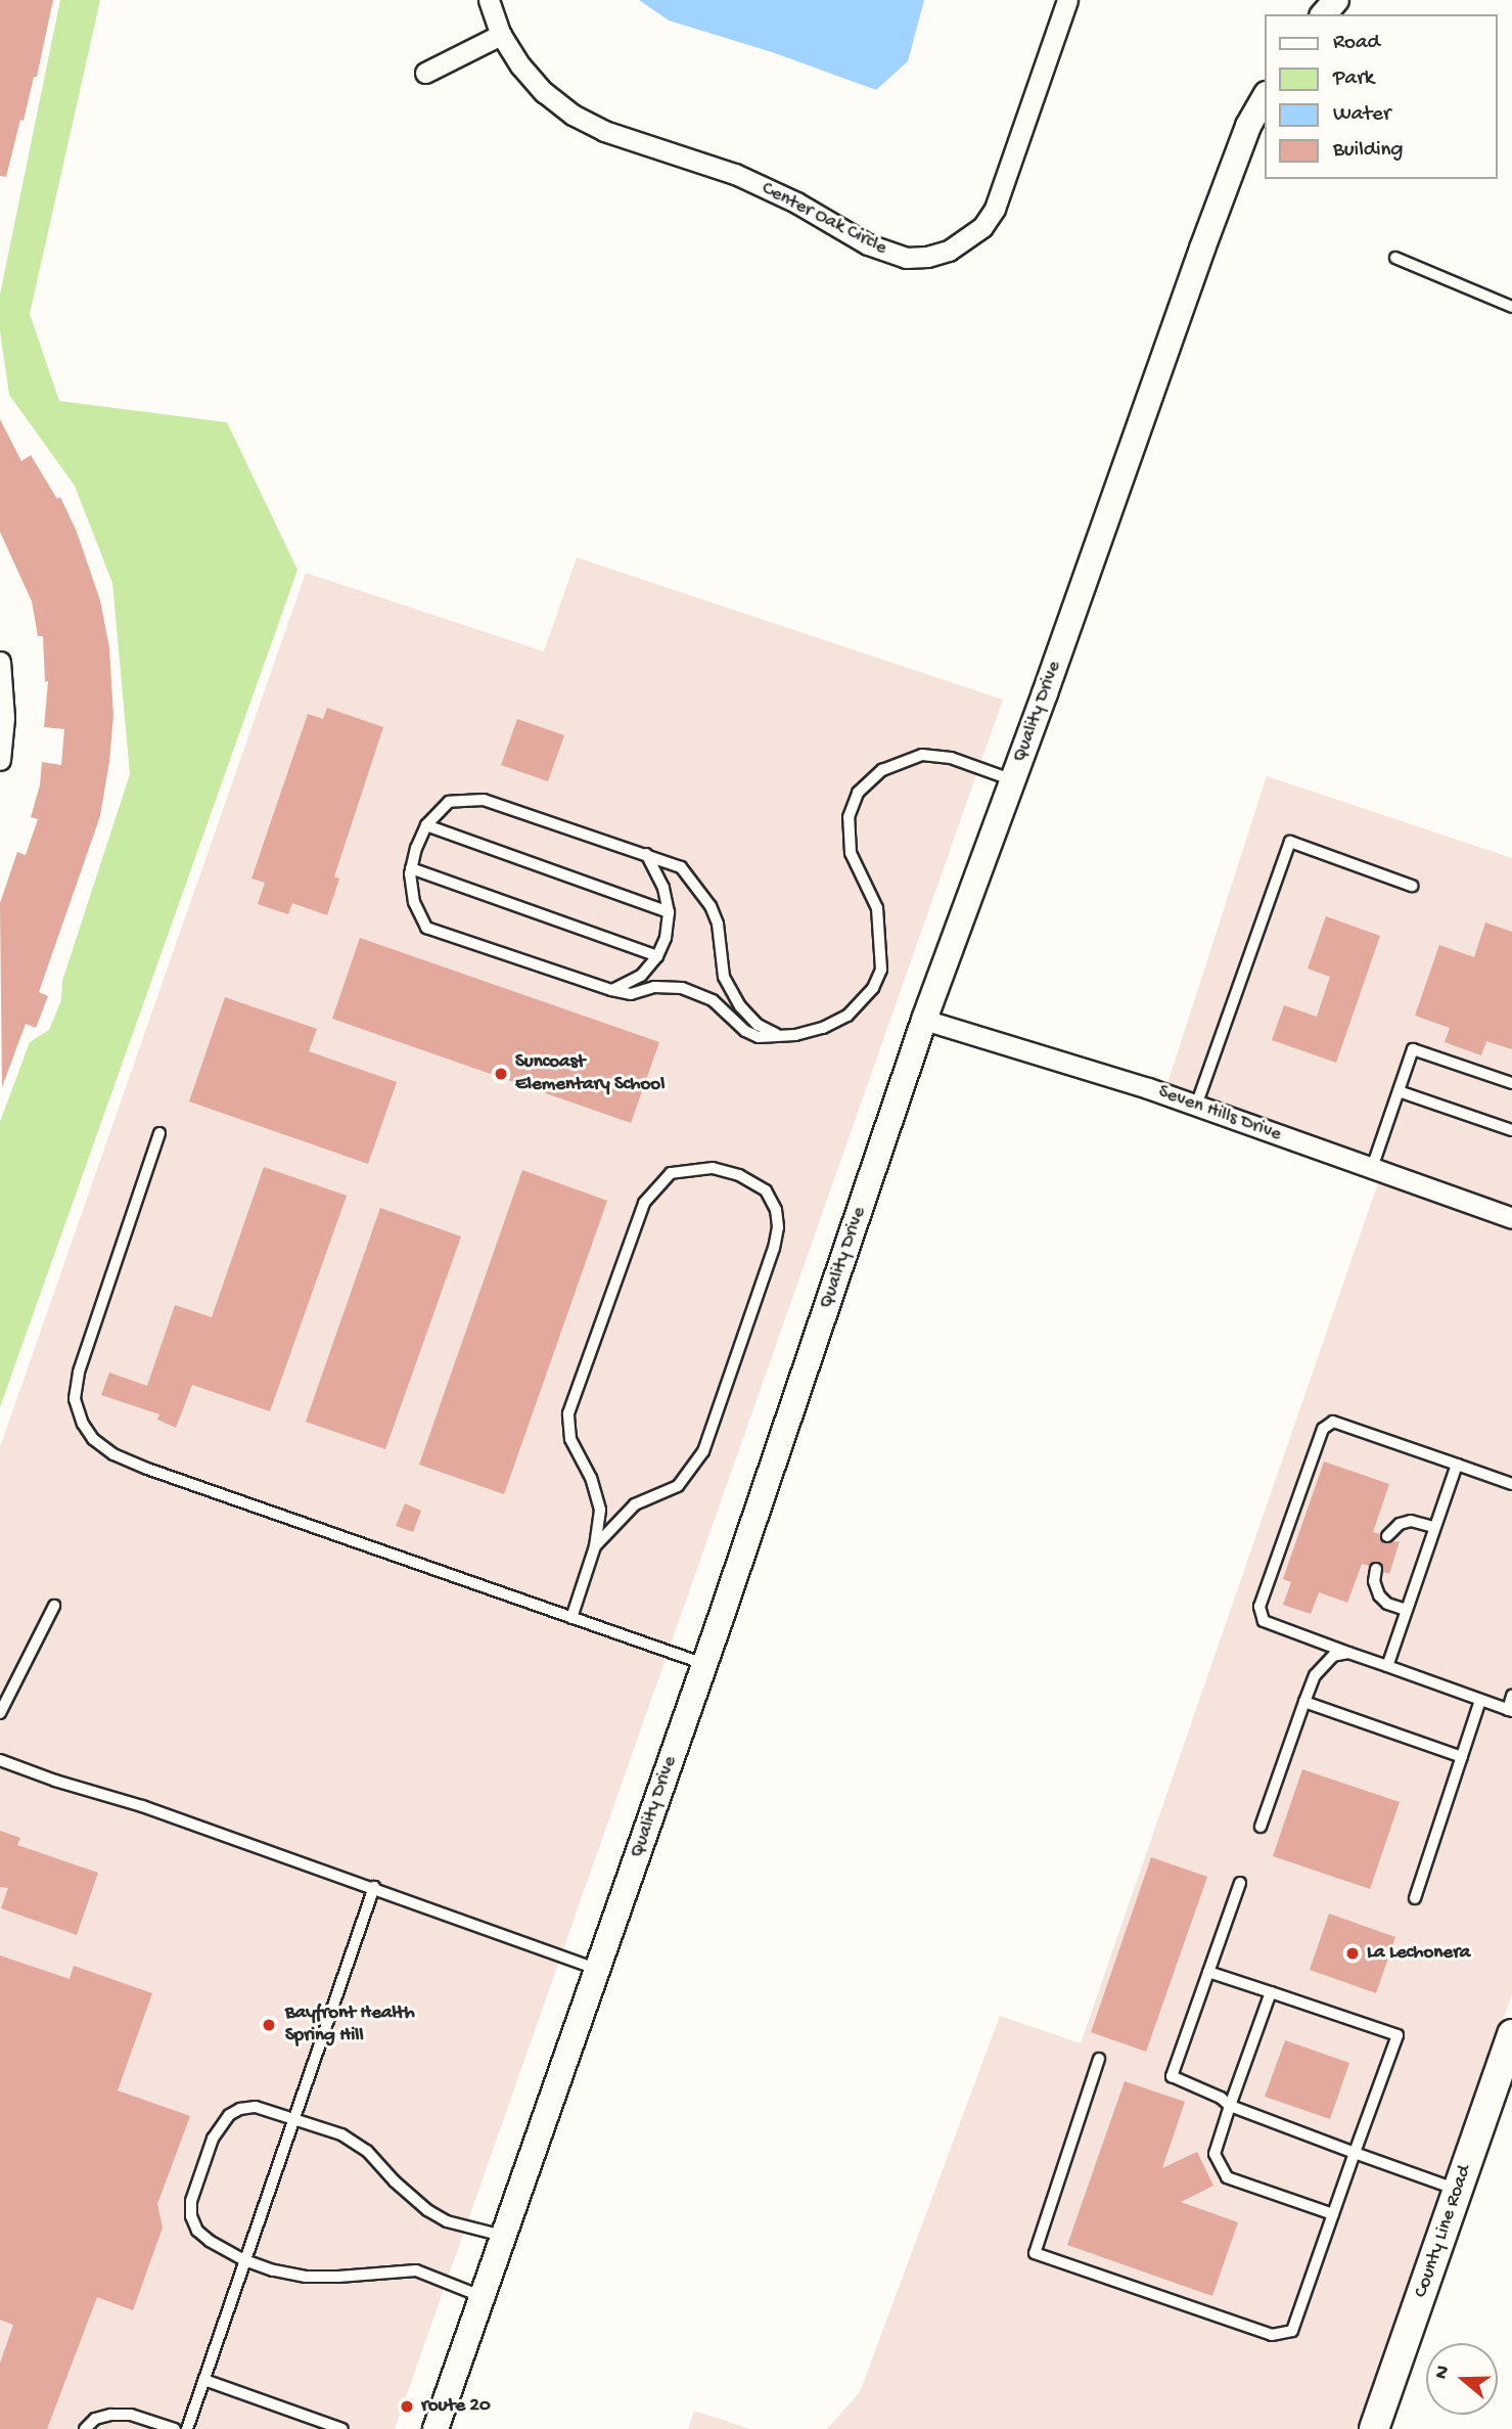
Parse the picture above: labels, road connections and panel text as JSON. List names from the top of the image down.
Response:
{
  "streets": {
    "main road": ["County Line Road"],
    "street": ["Center Oak Circle", "Quality Drive", "Seven Hills Drive"]
  },
  "crossings": [
    ["Quality Drive", "Seven Hills Drive"]
  ],
  "places": [
    "Suncoast Elementary School",
    "La Lechonera",
    "Bayfront Health Spring Hill",
    "route 20"
  ],
  "legend": [
    "Road",
    "Park",
    "Water",
    "Building"
  ],
  "north": "left"
}
